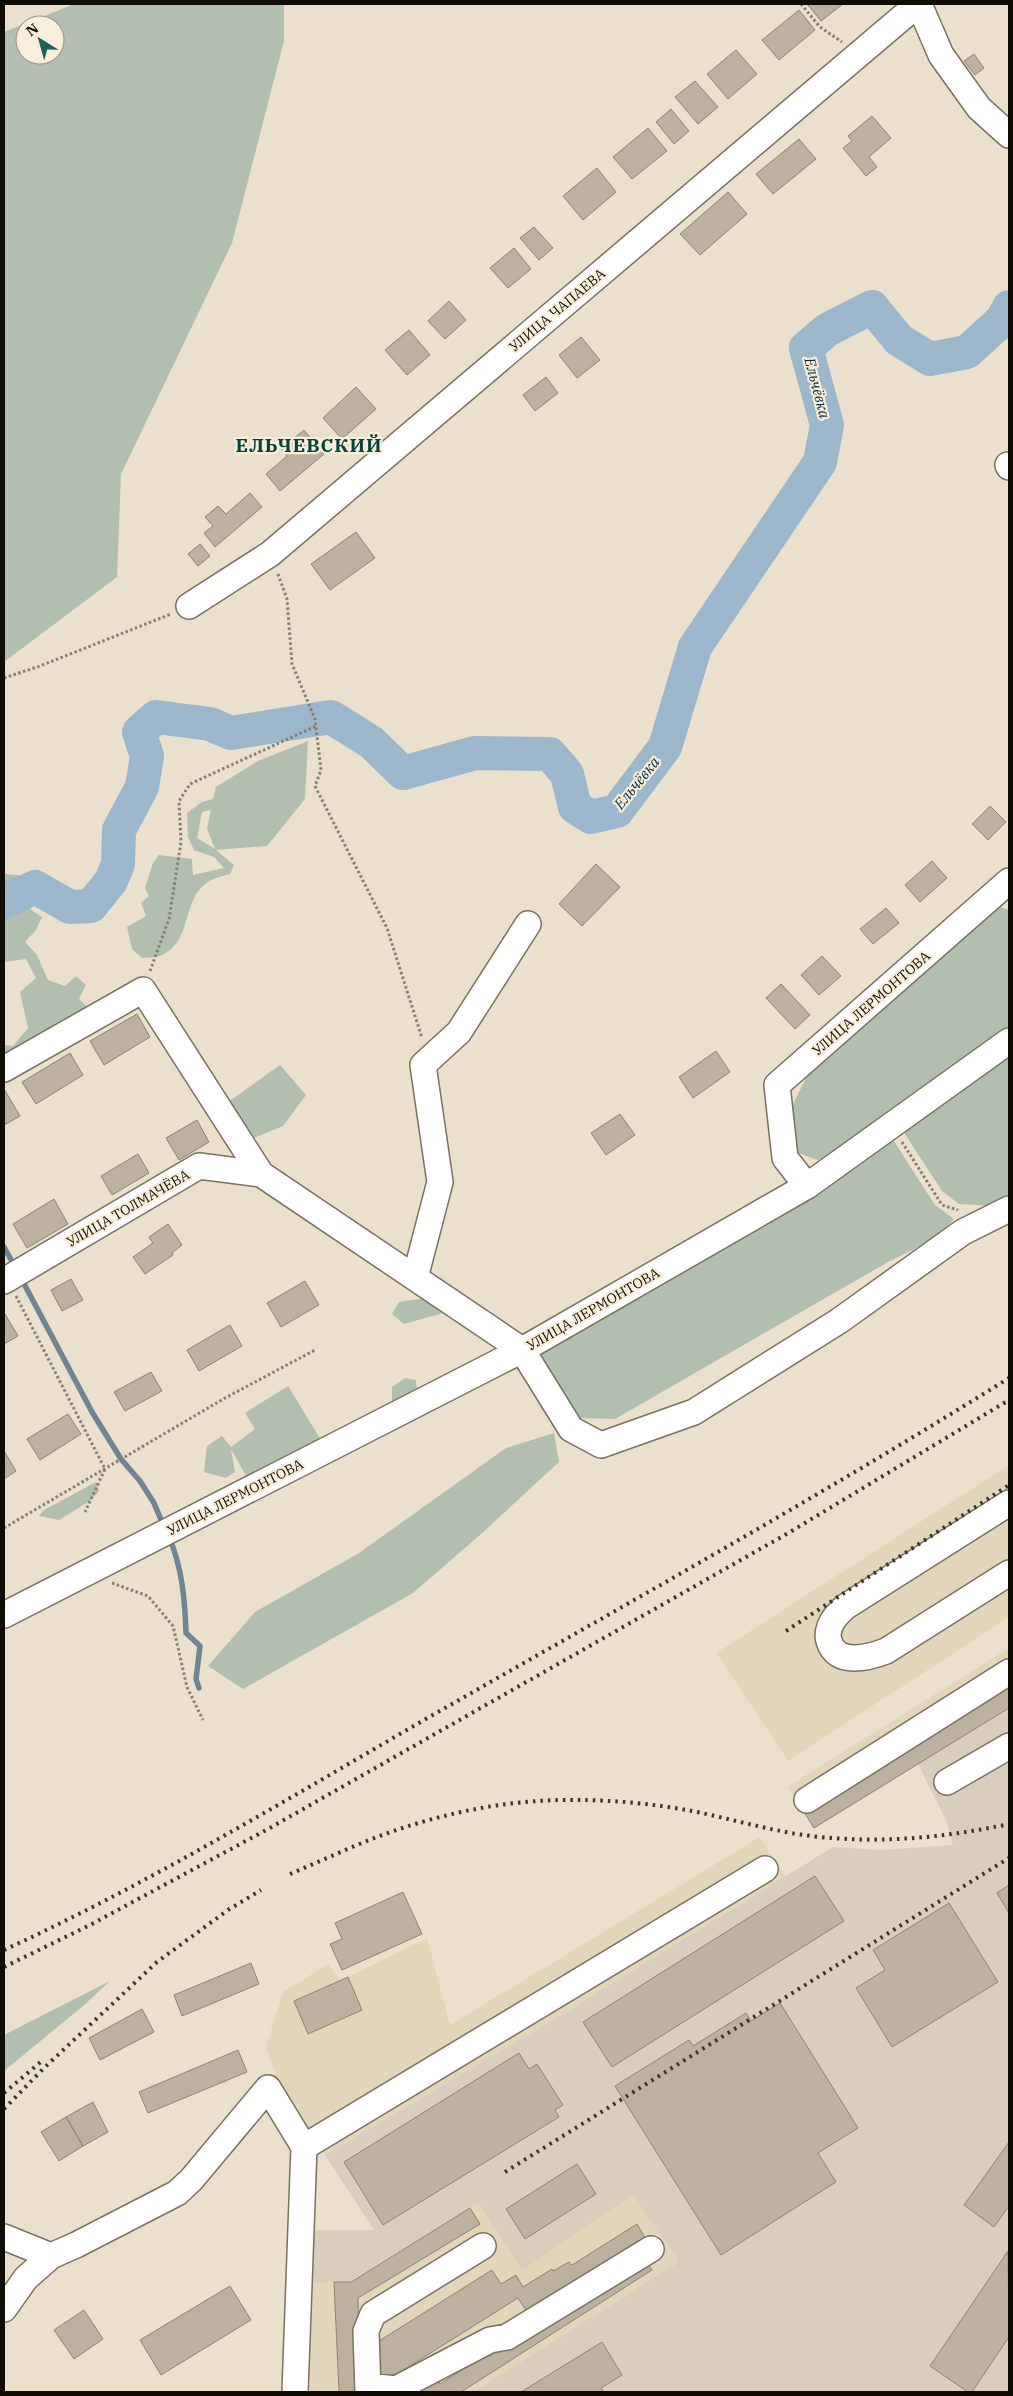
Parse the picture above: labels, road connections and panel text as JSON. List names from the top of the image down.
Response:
{
  "streets": {
    "street": ["УЛИЦА ЧАПАЕВА", "УЛИЦА ЛЕРМОНТОВА", "УЛИЦА ТОЛМАЧЁВА"]
  },
  "districts": ["ЕЛЬЧЕВСКИЙ"],
  "water": ["Ельчёвка"],
  "north": "top left"
}
